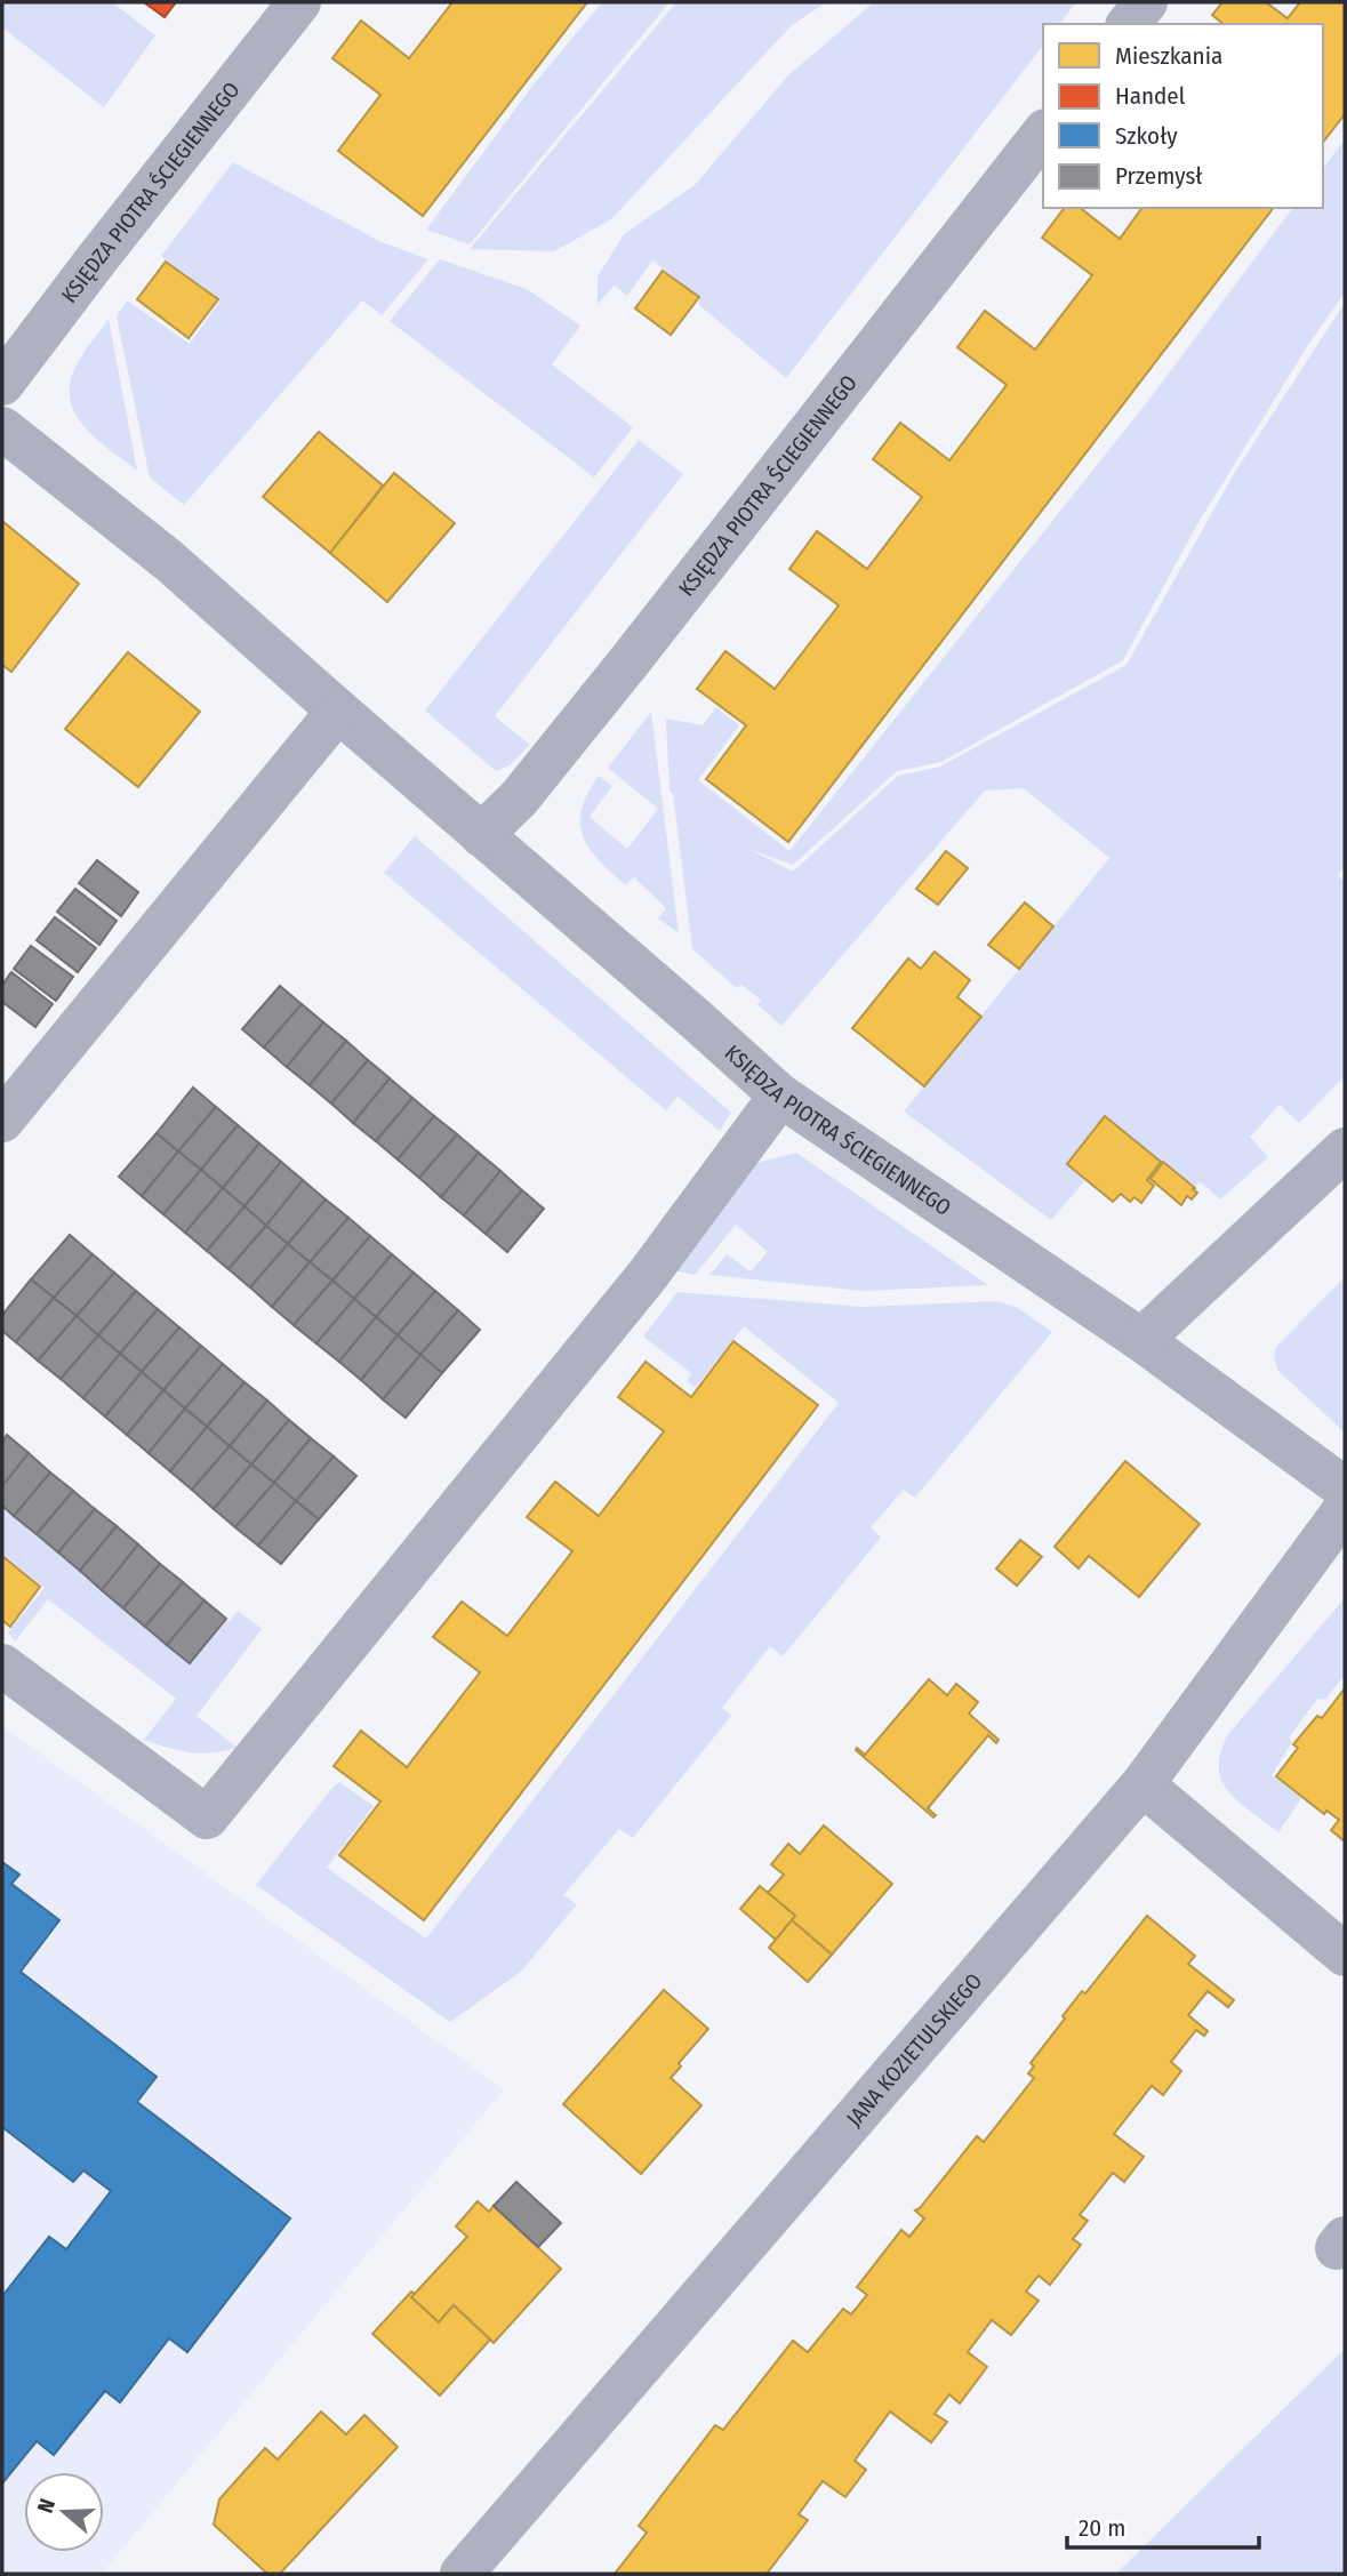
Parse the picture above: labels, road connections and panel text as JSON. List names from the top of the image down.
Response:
{
  "streets": {
    "street": ["KSIĘDZA PIOTRA ŚCIEGIENNEGO", "JANA KOZIETULSKIEGO"]
  },
  "legend": [
    "Mieszkania",
    "Handel",
    "Szkoły",
    "Przemysł"
  ],
  "scale_bar": "20 m",
  "north": "left"
}
